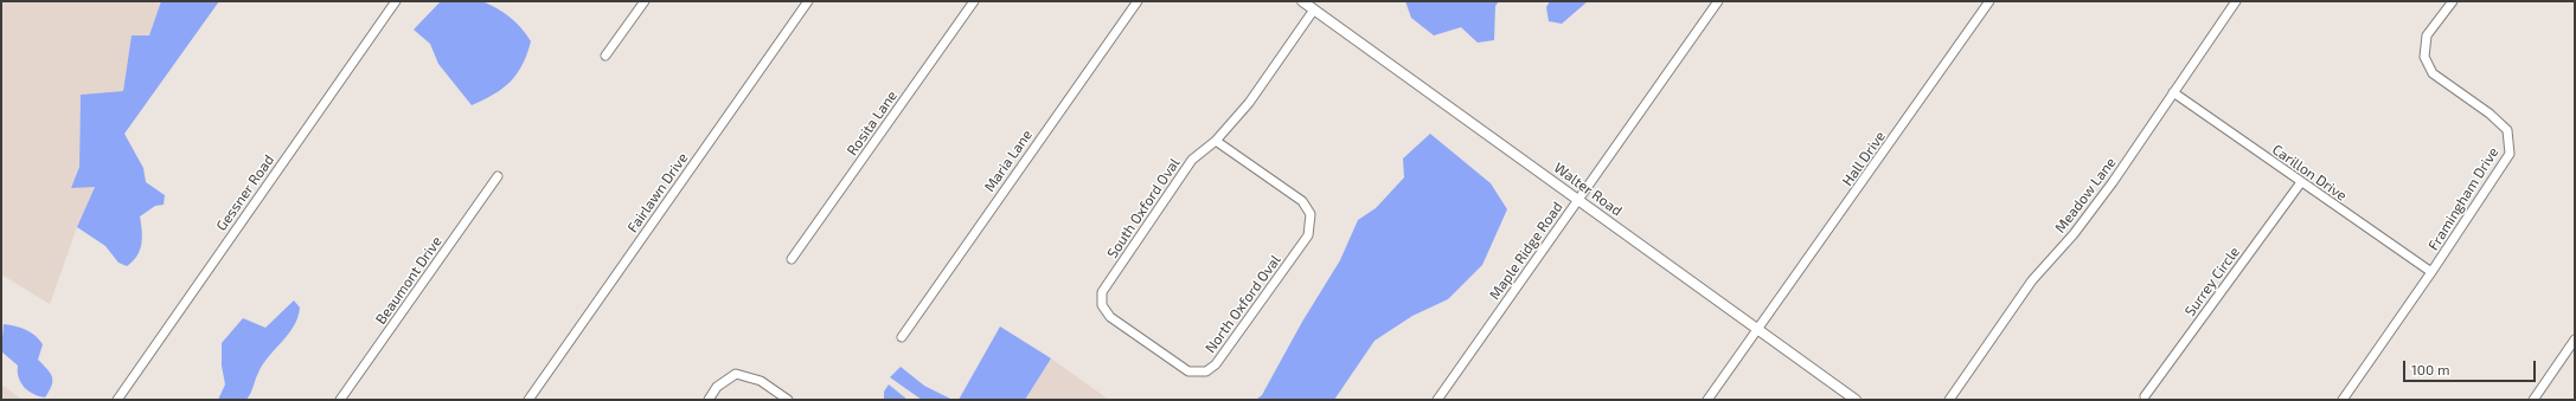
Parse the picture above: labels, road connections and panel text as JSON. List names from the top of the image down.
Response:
{
  "streets": {
    "street": [
      "Rosita Lane",
      "Hall Drive",
      "Maria Lane",
      "Carillon Drive",
      "Walter Road",
      "Gessner Road",
      "Fairlawn Drive",
      "Meadow Lane",
      "Framingham Drive",
      "South Oxford Oval",
      "Maple Ridge Road",
      "Beaumont Drive",
      "Surrey Circle",
      "North Oxford Oval"
    ]
  },
  "crossings": [
    ["Hall Drive", "Walter Road"],
    ["Carillon Drive", "Meadow Lane"],
    ["Carillon Drive", "Framingham Drive"],
    ["Carillon Drive", "Surrey Circle"],
    ["Walter Road", "South Oxford Oval"],
    ["Walter Road", "Maple Ridge Road"],
    ["South Oxford Oval", "North Oxford Oval"]
  ],
  "scale_bar": "100 m"
}
